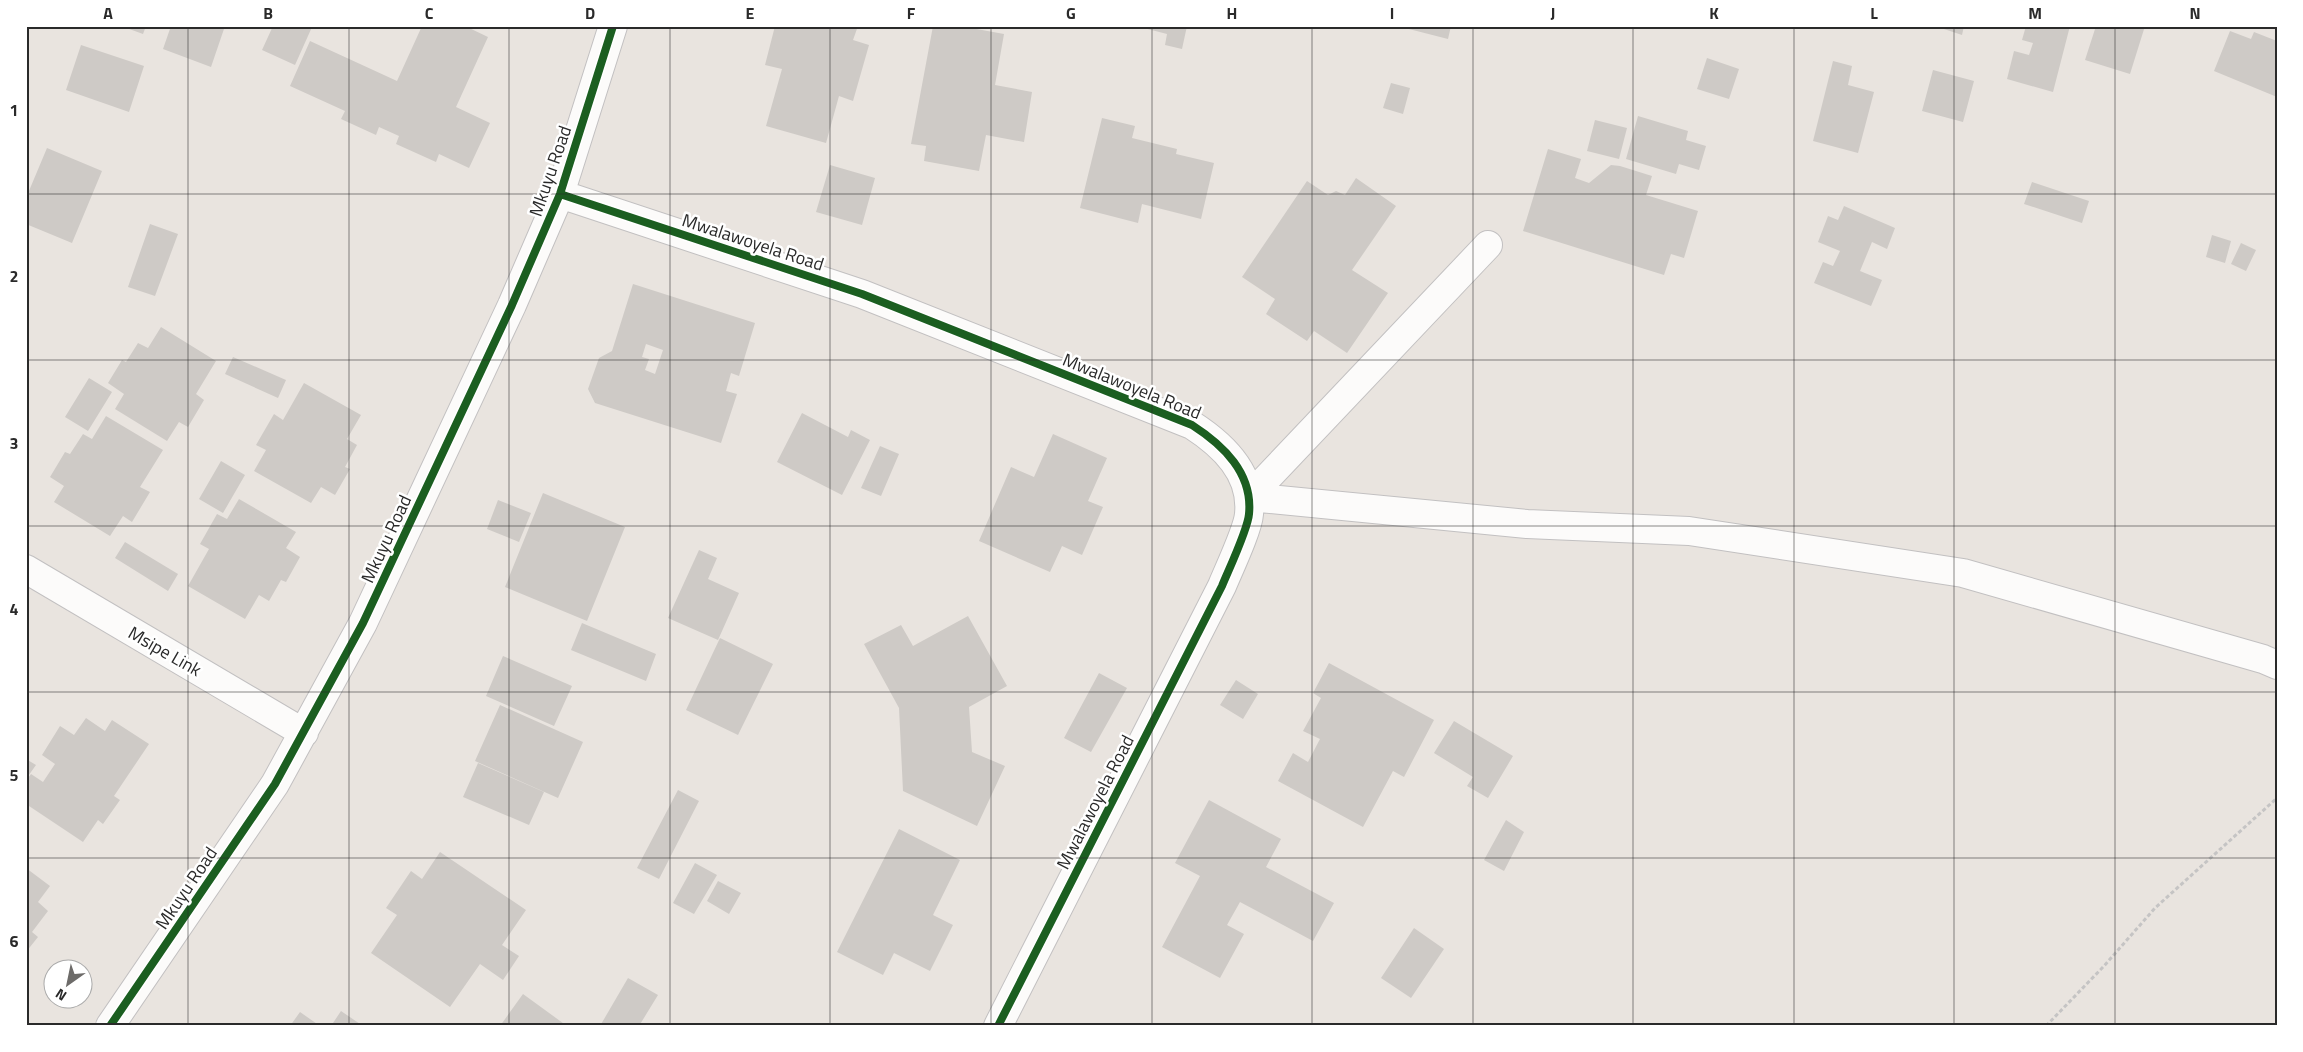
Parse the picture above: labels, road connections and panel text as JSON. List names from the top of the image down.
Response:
{
  "streets": {
    "street": ["Mkuyu Road", "Mwalawoyela Road", "Msipe Link"]
  },
  "crossings": [
    ["Mkuyu Road", "Mwalawoyela Road"],
    ["Mkuyu Road", "Msipe Link"]
  ],
  "north": "bottom left",
  "grid": {
    "columns": [
      "A",
      "B",
      "C",
      "D",
      "E",
      "F",
      "G",
      "H",
      "I",
      "J",
      "K",
      "L",
      "M",
      "N"
    ],
    "rows": [
      "1",
      "2",
      "3",
      "4",
      "5",
      "6"
    ]
  }
}
